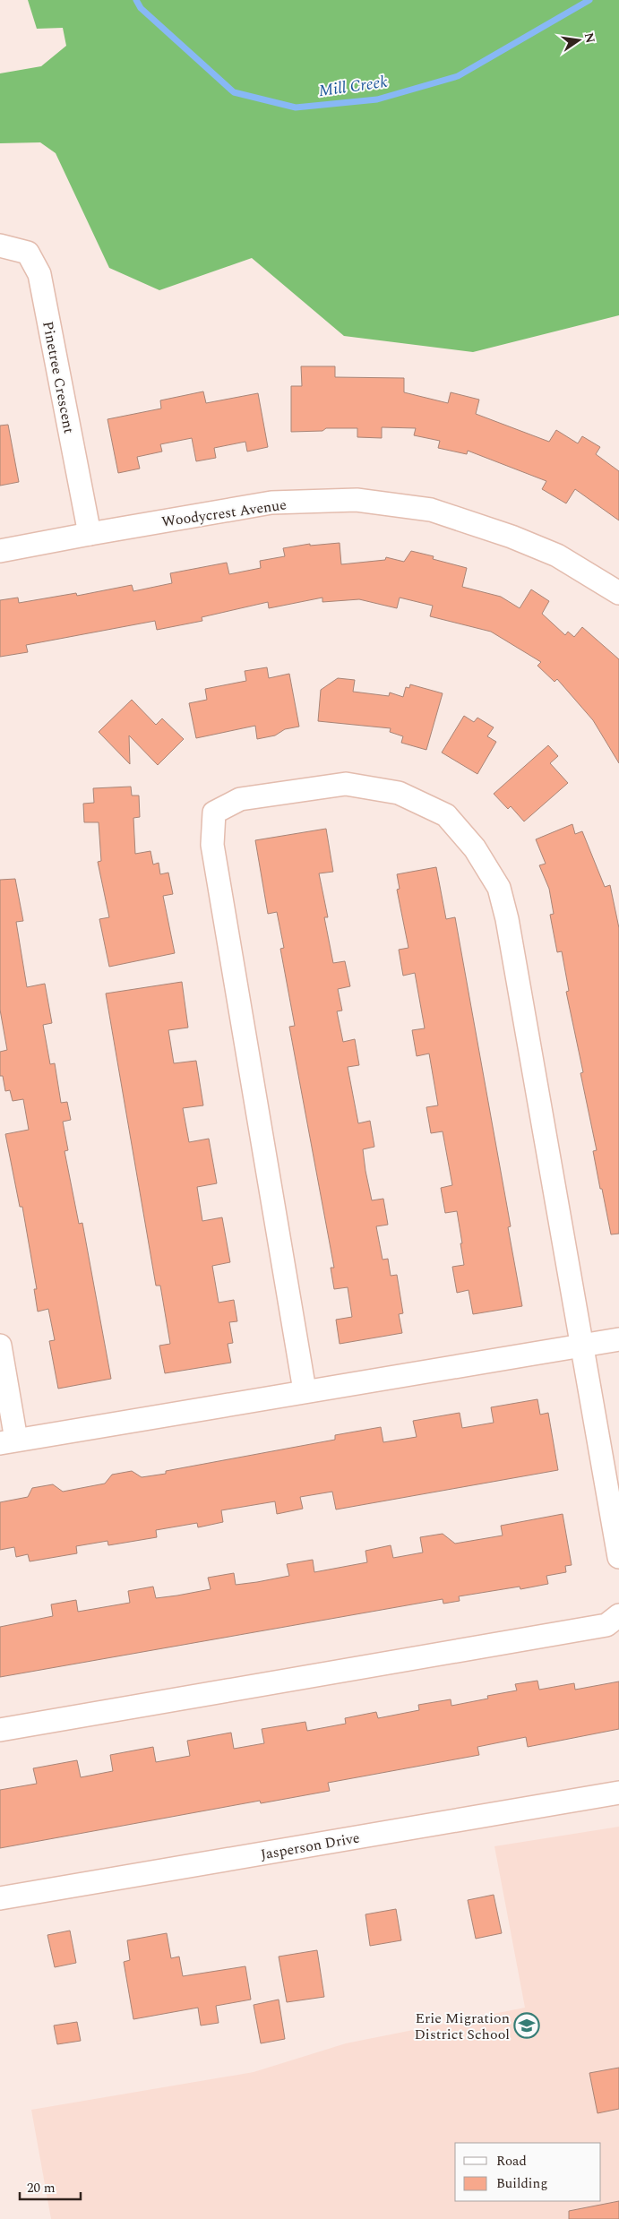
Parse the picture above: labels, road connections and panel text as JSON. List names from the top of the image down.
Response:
{
  "streets": {
    "street": ["Pinetree Crescent", "Woodycrest Avenue", "Jasperson Drive"]
  },
  "crossings": [
    ["Pinetree Crescent", "Woodycrest Avenue"]
  ],
  "water": ["Mill Creek"],
  "places": {
    "school or university": ["Erie Migration District School"]
  },
  "legend": ["Road", "Building"],
  "scale_bar": "20 m",
  "north": "right"
}
